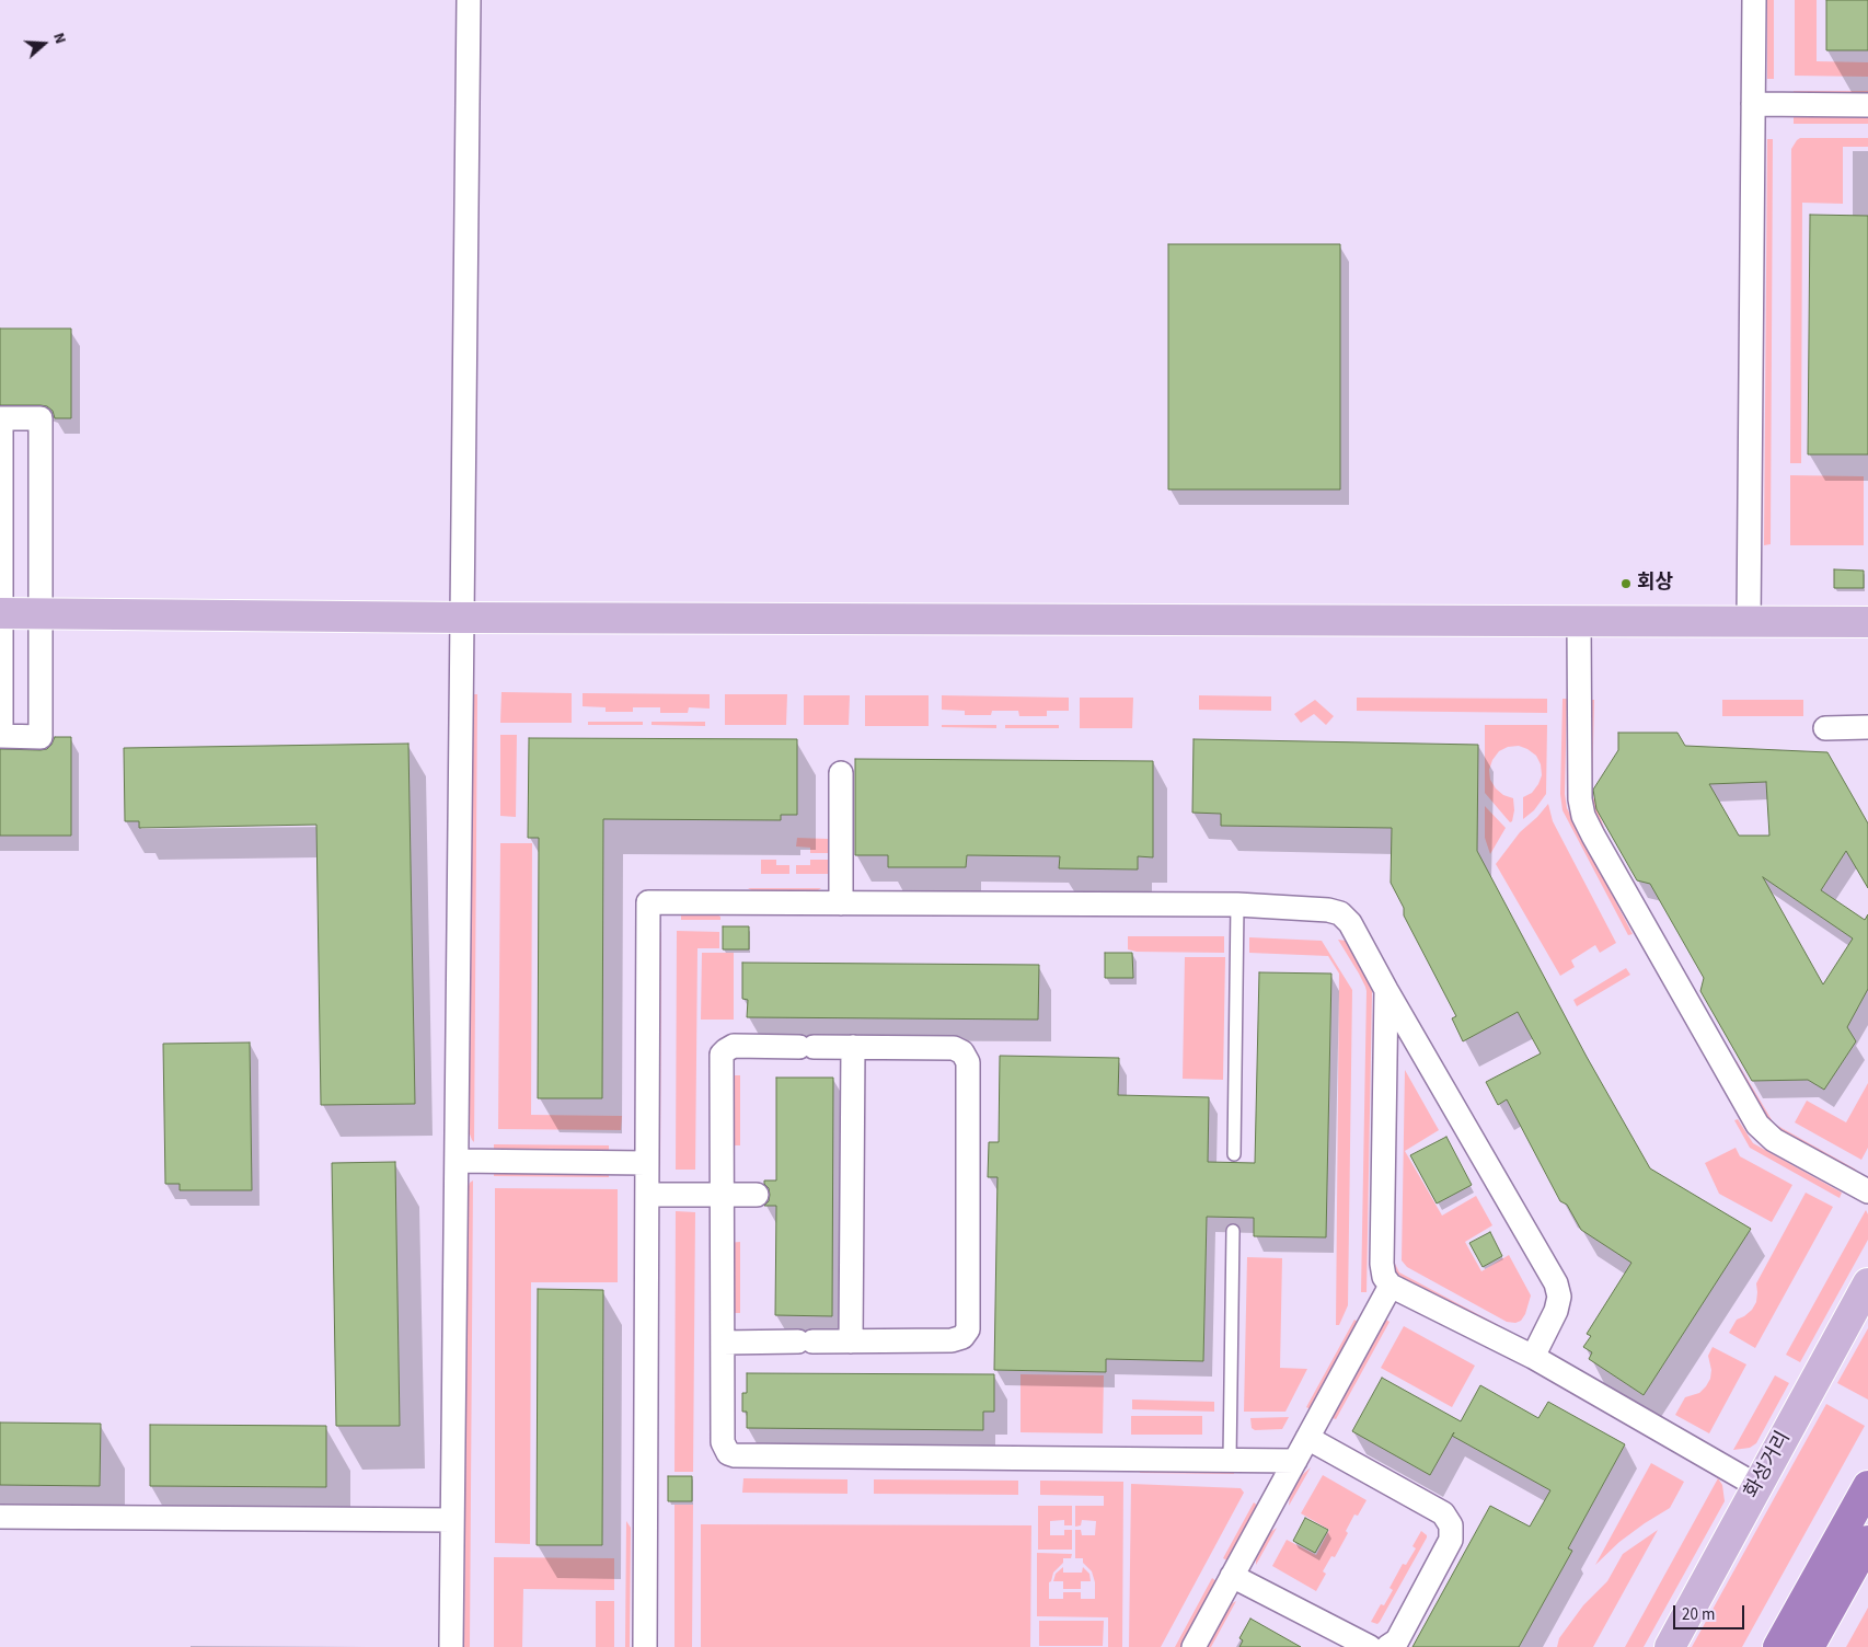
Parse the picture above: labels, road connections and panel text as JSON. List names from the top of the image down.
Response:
{
  "streets": {
    "main road": ["화성거리"]
  },
  "places": ["회상"],
  "scale_bar": "20 m",
  "north": "right"
}
